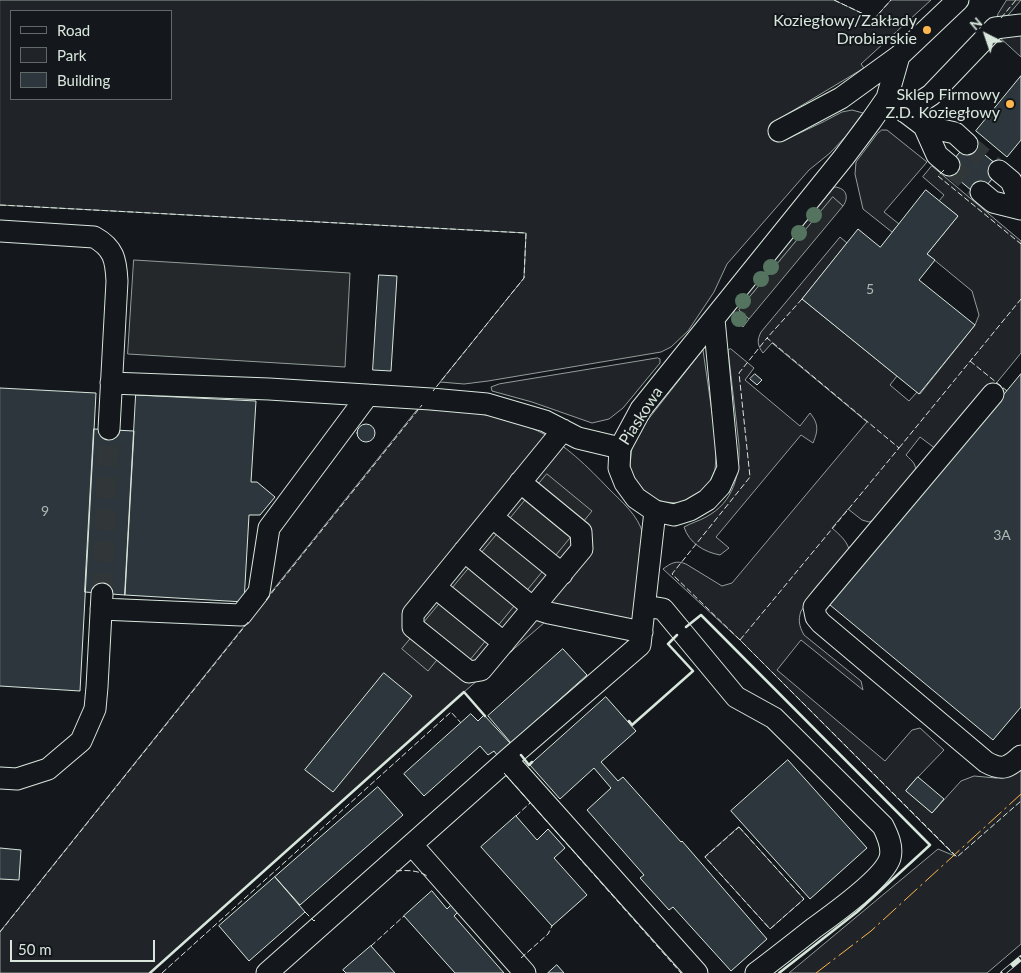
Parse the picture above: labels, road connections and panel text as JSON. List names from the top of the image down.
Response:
{
  "streets": {
    "street": ["Piaskowa"]
  },
  "places": ["Koziegłowy/Zakłady Drobiarskie", "Sklep Firmowy Z.D. Koziegłowy"],
  "house_numbers": ["5", "9", "3A"],
  "legend": ["Road", "Park", "Building"],
  "scale_bar": "50 m",
  "north": "top left"
}
